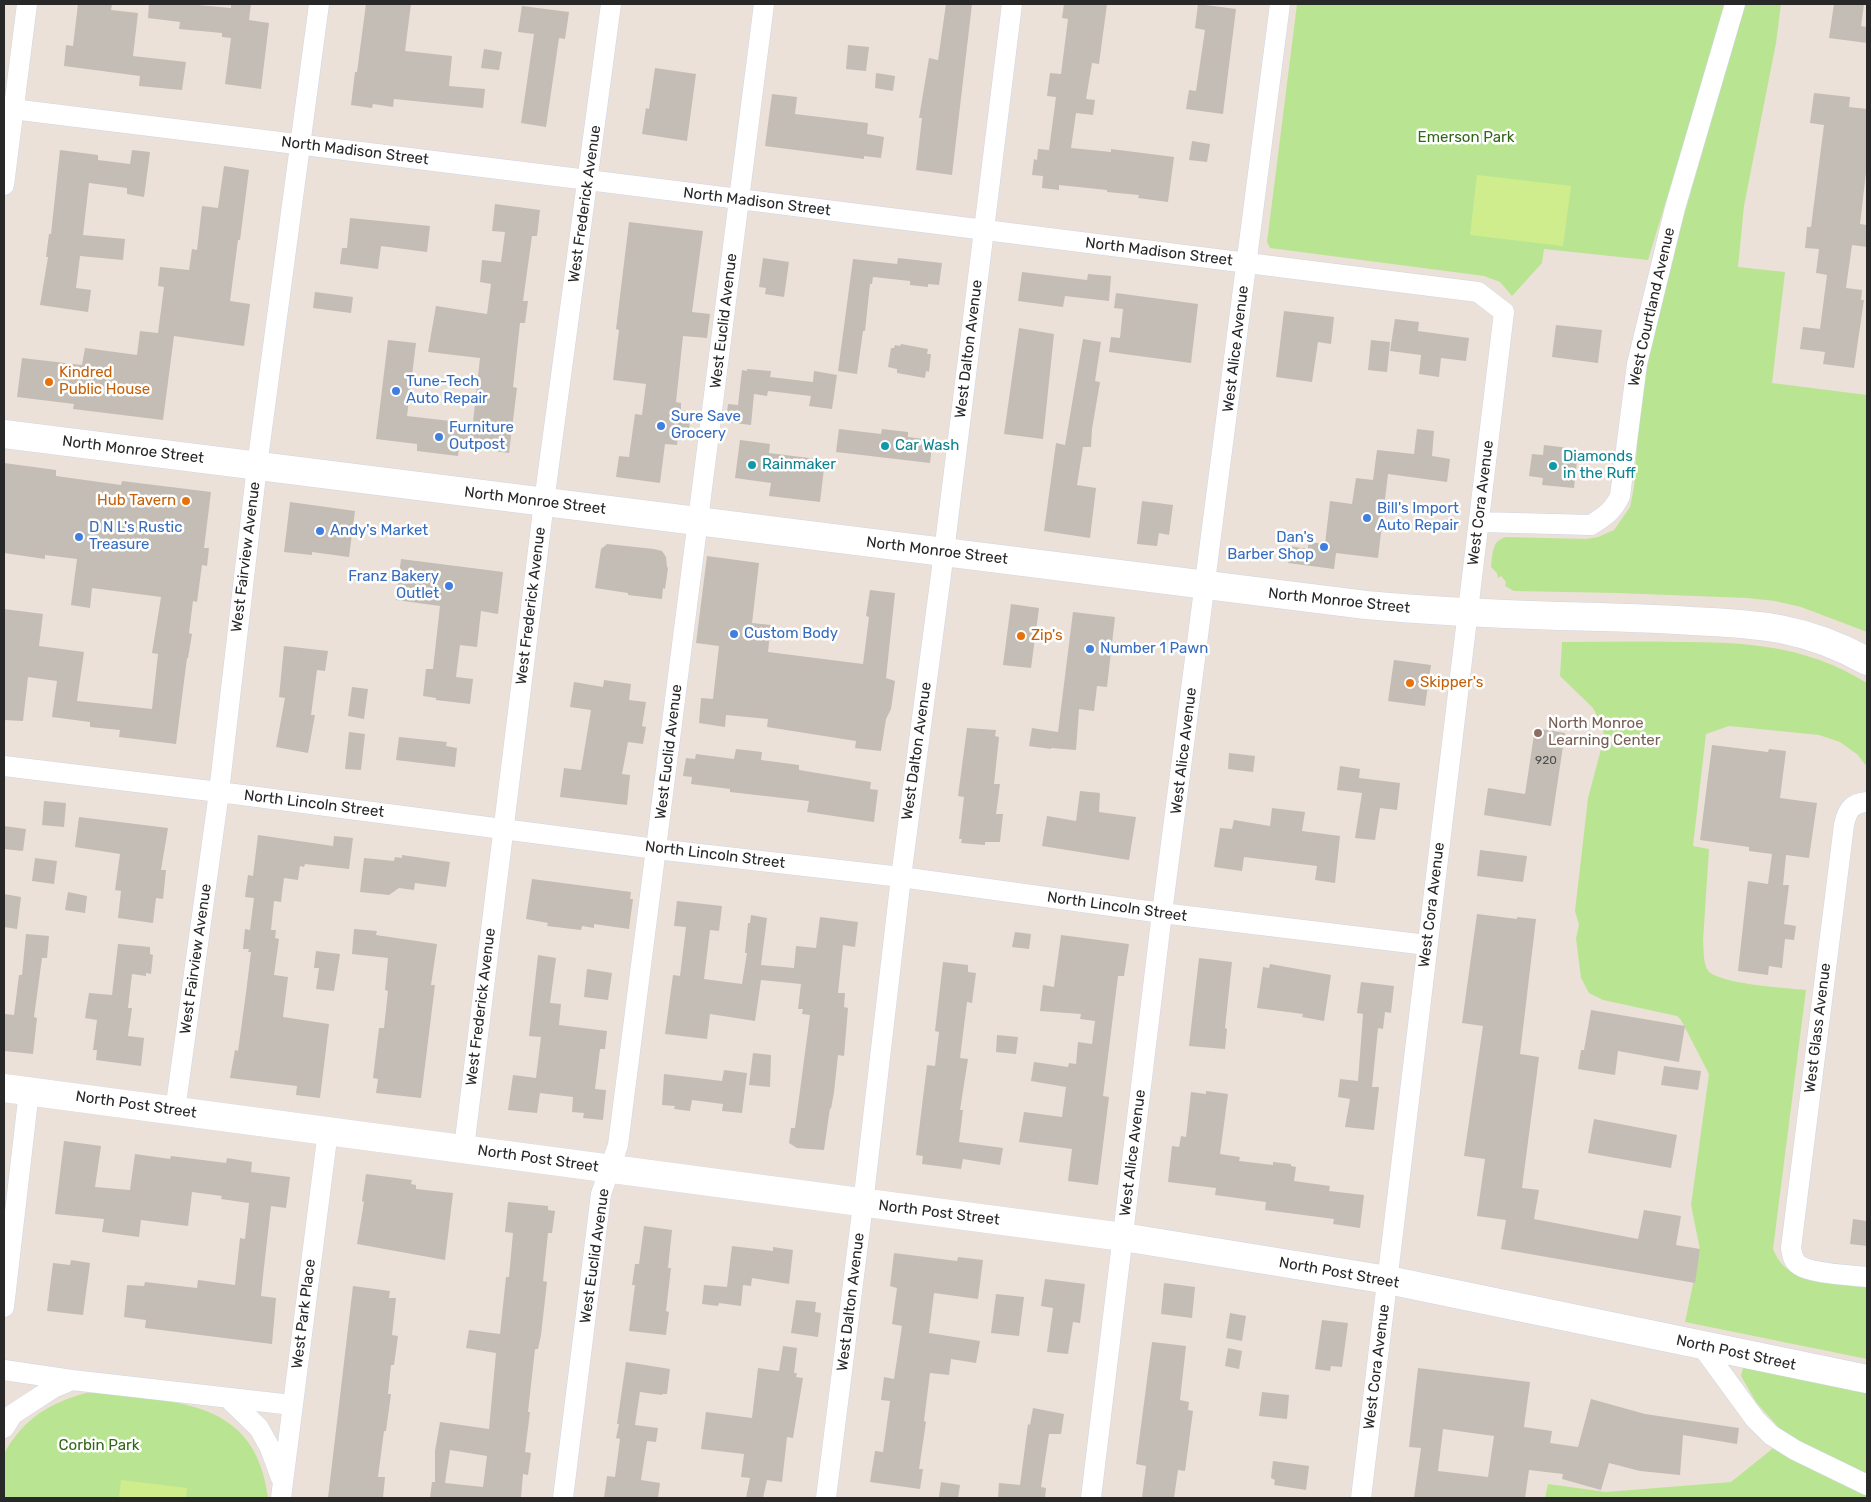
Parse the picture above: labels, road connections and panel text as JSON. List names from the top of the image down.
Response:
{
  "streets": {
    "main road": ["North Monroe Street", "North Post Street"],
    "street": [
      "North Madison Street",
      "West Frederick Avenue",
      "West Courtland Avenue",
      "West Euclid Avenue",
      "West Dalton Avenue",
      "West Alice Avenue",
      "West Cora Avenue",
      "West Fairview Avenue",
      "North Lincoln Street",
      "West Glass Avenue",
      "West Park Place"
    ]
  },
  "crossings": [
    ["North Madison Street", "West Frederick Avenue"],
    ["North Madison Street", "West Euclid Avenue"],
    ["North Madison Street", "West Dalton Avenue"],
    ["North Madison Street", "West Alice Avenue"],
    ["North Madison Street", "West Cora Avenue"],
    ["North Madison Street", "West Fairview Avenue"],
    ["West Frederick Avenue", "North Monroe Street"],
    ["West Frederick Avenue", "North Lincoln Street"],
    ["West Frederick Avenue", "North Post Street"],
    ["West Courtland Avenue", "West Cora Avenue"],
    ["West Euclid Avenue", "North Monroe Street"],
    ["West Euclid Avenue", "North Lincoln Street"],
    ["West Euclid Avenue", "North Post Street"],
    ["West Dalton Avenue", "North Monroe Street"],
    ["West Dalton Avenue", "North Lincoln Street"],
    ["West Dalton Avenue", "North Post Street"],
    ["West Alice Avenue", "North Monroe Street"],
    ["West Alice Avenue", "North Lincoln Street"],
    ["West Alice Avenue", "North Post Street"],
    ["North Monroe Street", "West Cora Avenue"],
    ["North Monroe Street", "West Fairview Avenue"],
    ["West Cora Avenue", "North Lincoln Street"],
    ["West Cora Avenue", "North Post Street"],
    ["West Fairview Avenue", "North Lincoln Street"],
    ["West Fairview Avenue", "North Post Street"],
    ["North Post Street", "West Park Place"]
  ],
  "parks": ["Emerson Park", "Corbin Park"],
  "places": [
    "Kindred Public House",
    "Tune-Tech Auto Repair",
    "Sure Save Grocery",
    "Furniture Outpost",
    "Car Wash",
    "Rainmaker",
    "Diamonds in the Ruff",
    "Hub Tavern",
    "Bill's Import Auto Repair",
    "Andy's Market",
    "D N L's Rustic Treasure",
    "Dan's Barber Shop",
    "Franz Bakery Outlet",
    "Custom Body",
    "Zip's",
    "Number 1 Pawn",
    "Skipper's",
    "North Monroe Learning Center"
  ],
  "house_numbers": ["920"]
}
